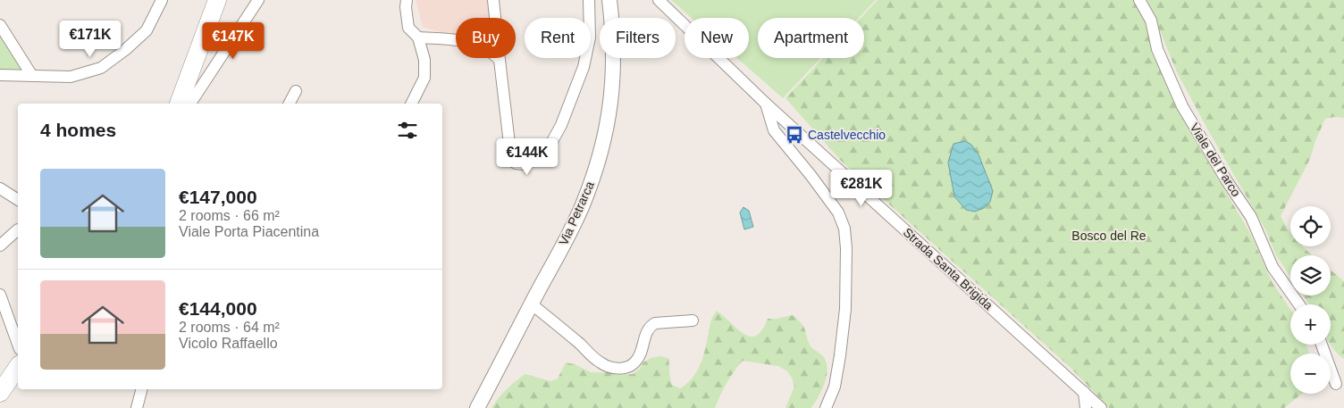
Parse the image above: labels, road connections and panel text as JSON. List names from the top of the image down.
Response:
{
  "streets": {
    "street": ["Viale del Parco", "Via Petrarca", "Strada Santa Brigida"]
  },
  "parks": ["Bosco del Re"],
  "places": {
    "bus stop": ["Castelvecchio"]
  },
  "page": {
    "chip": [
      "Buy",
      "Rent",
      "Filters",
      "New",
      "Apartment"
    ],
    "price": [
      "€171K",
      "€147K",
      "€144K",
      "€281K"
    ],
    "heading": "4 homes",
    "list": [
      {
        "name": "€147,000",
        "note": "2 rooms · 66 m² · Viale Porta Piacentina"
      },
      {
        "name": "€144,000",
        "note": "2 rooms · 64 m² · Vicolo Raffaello"
      }
    ],
    "map_buttons": ["+", "−"]
  }
}
